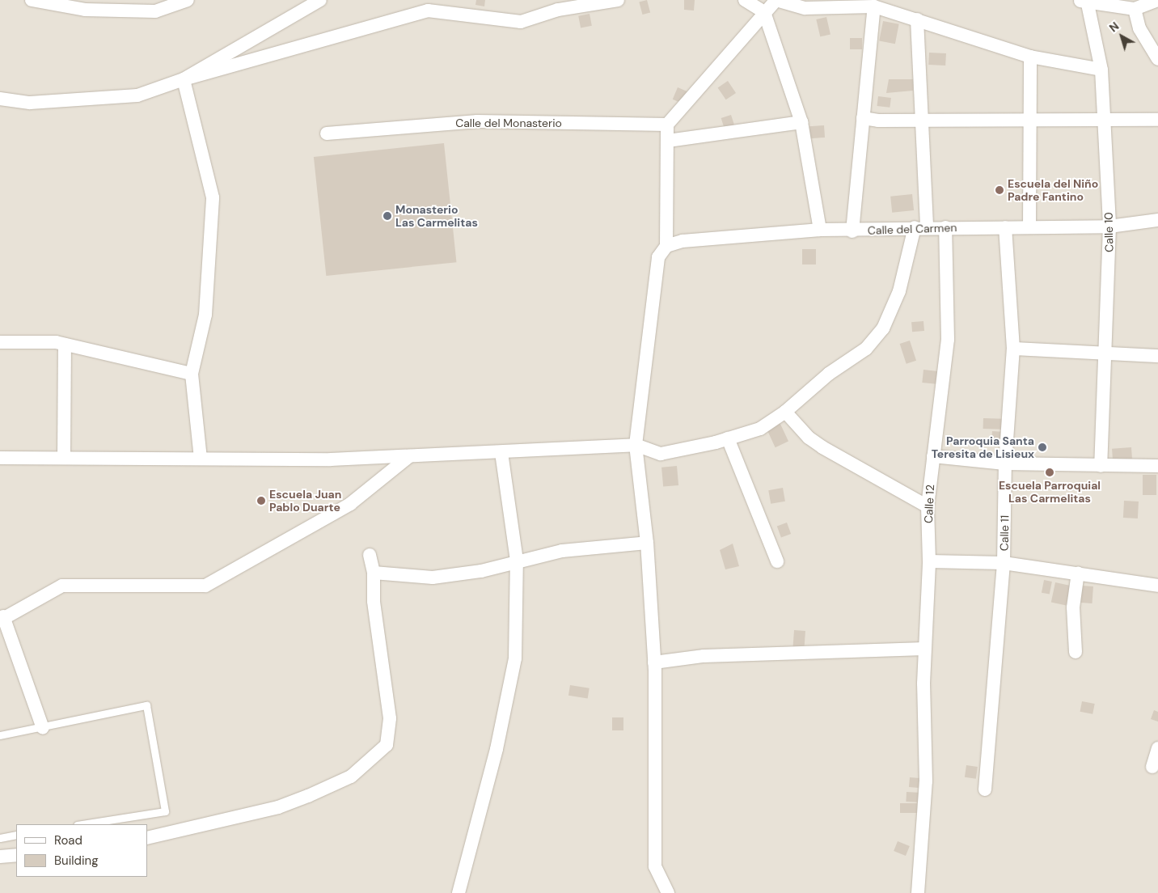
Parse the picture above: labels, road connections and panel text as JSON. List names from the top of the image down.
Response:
{
  "streets": {
    "street": [
      "Calle del Monasterio",
      "Calle del Carmen",
      "Calle 10",
      "Calle 12",
      "Calle 11"
    ]
  },
  "crossings": [
    ["Calle del Carmen", "Calle 10"],
    ["Calle del Carmen", "Calle 12"],
    ["Calle del Carmen", "Calle 11"]
  ],
  "places": [
    "Escuela del Niño Padre Fantino",
    "Monasterio Las Carmelitas",
    "Parroquia Santa Teresita de Lisieux",
    "Escuela Parroquial Las Carmelitas",
    "Escuela Juan Pablo Duarte"
  ],
  "legend": ["Road", "Building"],
  "north": "top left"
}
